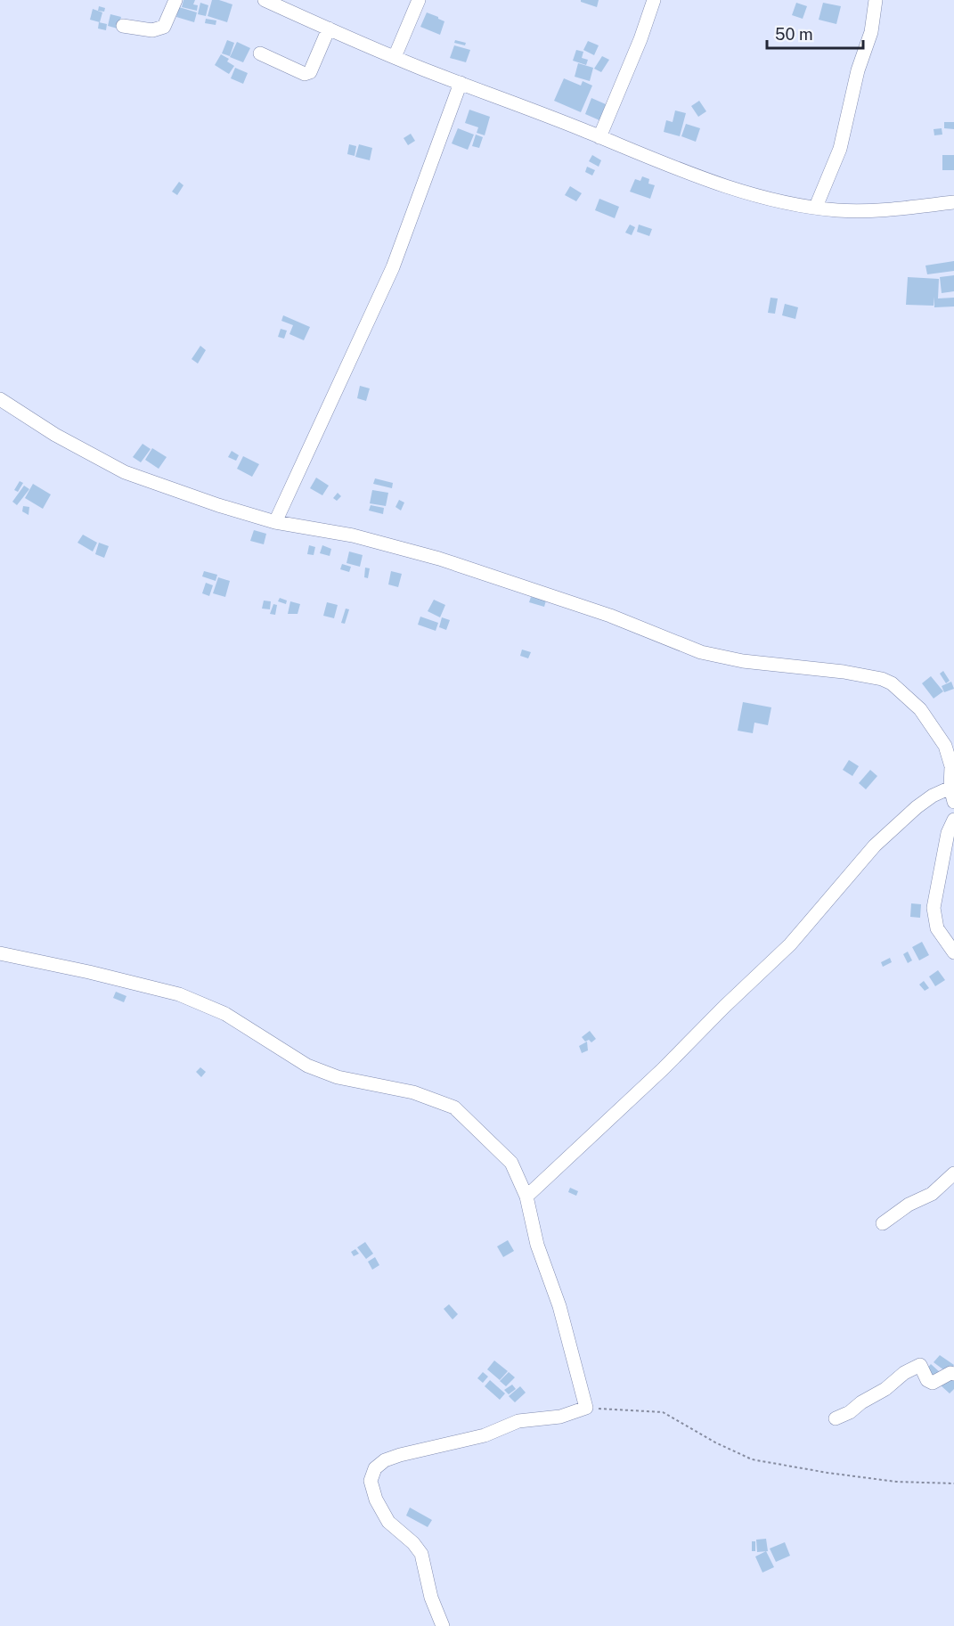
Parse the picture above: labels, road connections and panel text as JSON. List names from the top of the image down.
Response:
{
  "scale_bar": "50 m"
}
